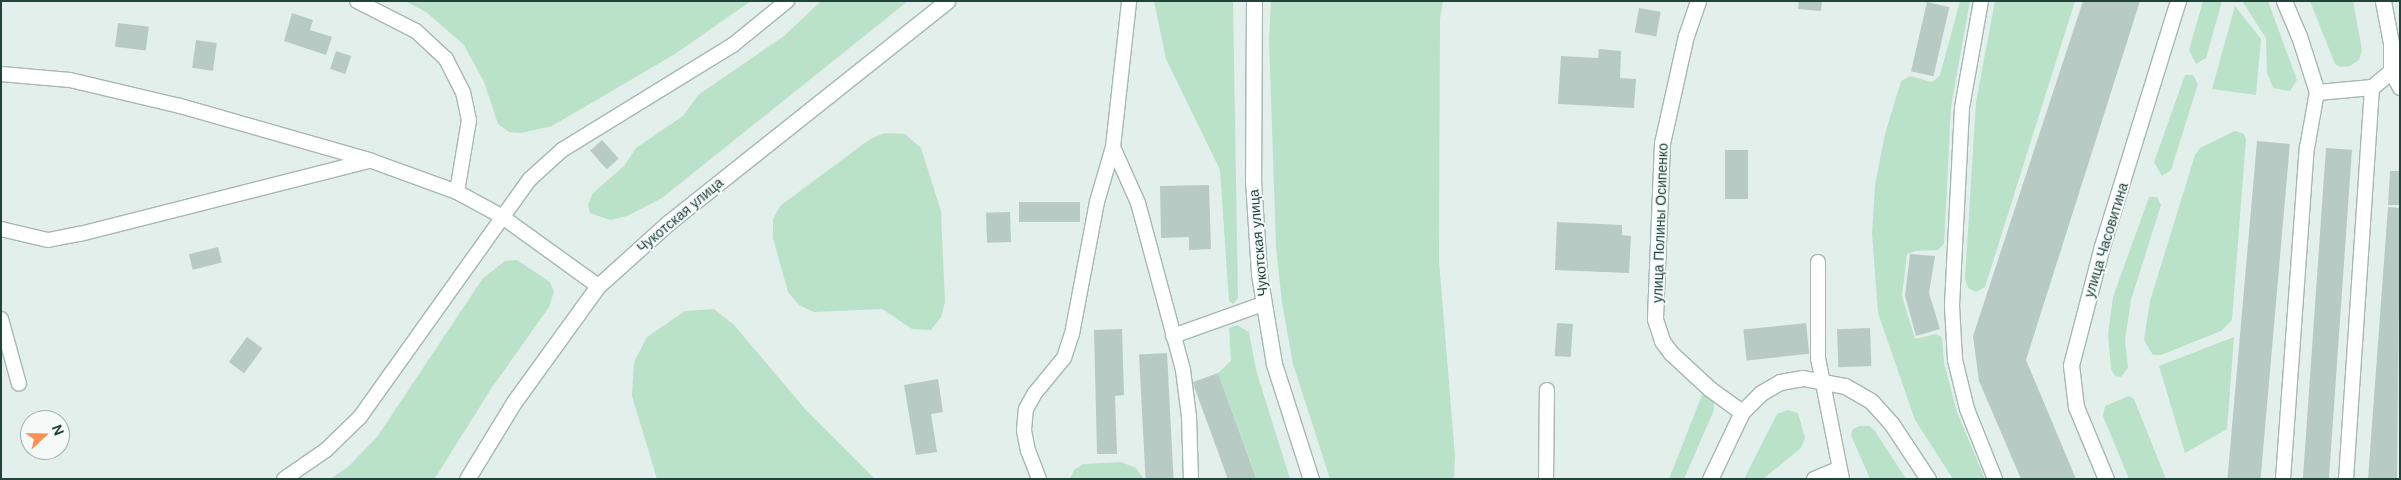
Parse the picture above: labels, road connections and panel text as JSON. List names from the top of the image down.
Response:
{
  "streets": {
    "street": ["Чукотская улица", "улица Полины Осипенко", "улица Часовитина"]
  },
  "north": "right"
}
